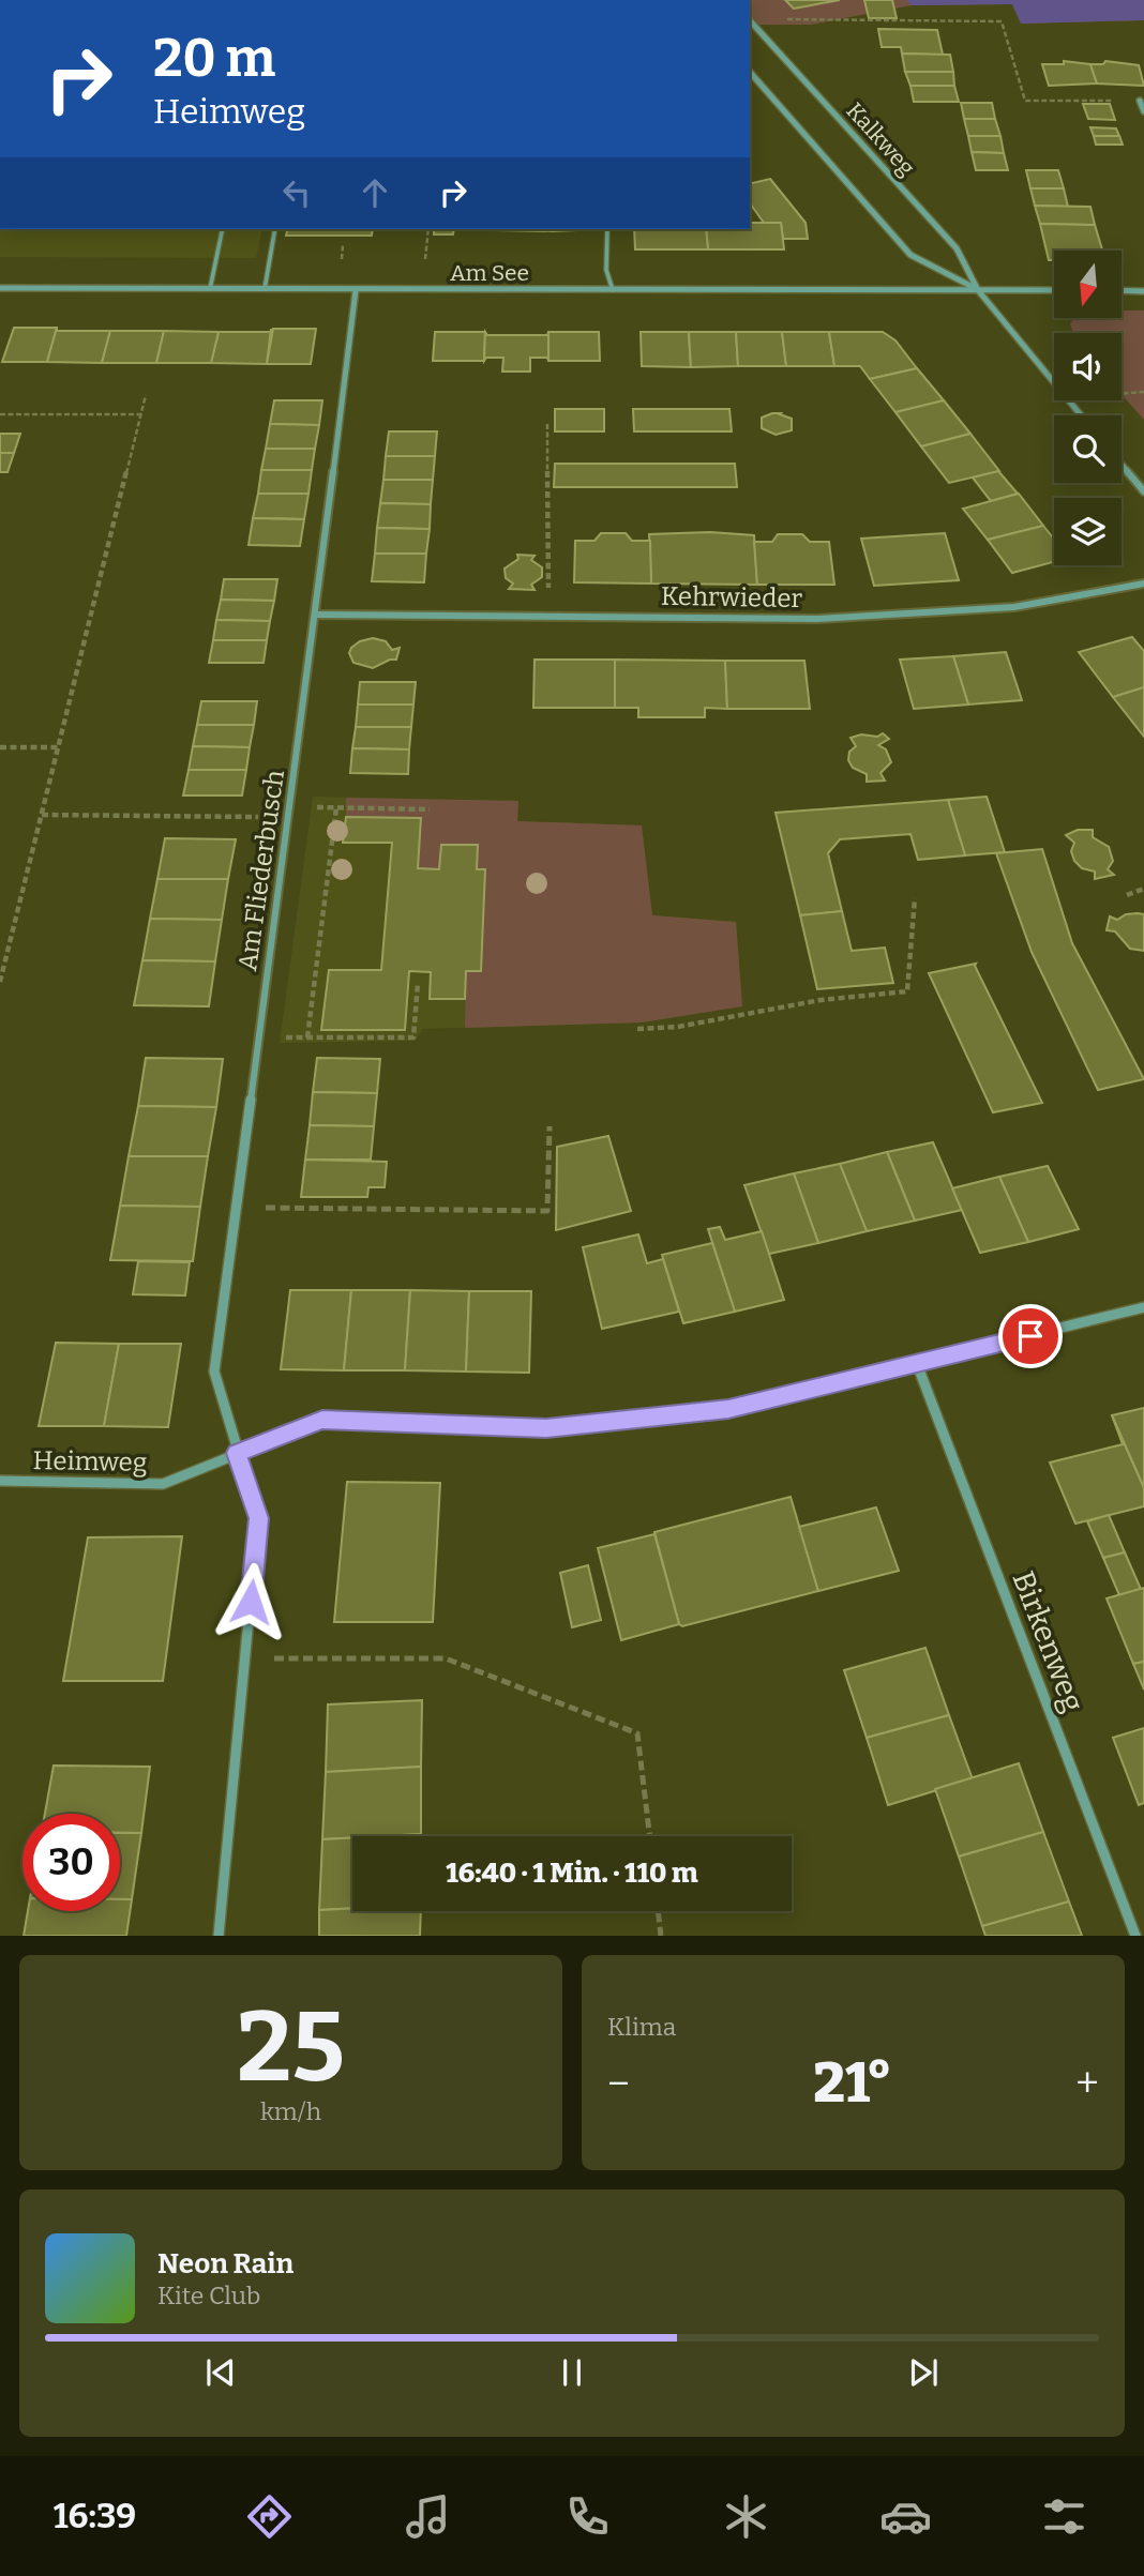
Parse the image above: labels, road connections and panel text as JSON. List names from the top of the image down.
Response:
{
  "streets": {
    "street": [
      "Kalkweg",
      "Am See",
      "Kehrwieder",
      "Am Fliederbusch",
      "Heimweg",
      "Birkenweg"
    ]
  },
  "crossings": [
    ["Kalkweg", "Am See"],
    ["Am See", "Am Fliederbusch"],
    ["Kehrwieder", "Am Fliederbusch"],
    ["Am Fliederbusch", "Heimweg"],
    ["Heimweg", "Birkenweg"]
  ],
  "north": "bottom",
  "page": {
    "turn": ["20 m", "Heimweg"],
    "limit": "30",
    "trip": "16:40 · 1 Min. · 110 m",
    "tile": [
      ["25", "km/h"],
      "Klima"
    ],
    "heat": ["−", "21°", "+"],
    "song": ["Neon Rain", "Kite Club"],
    "tabs": "16:39"
  }
}
